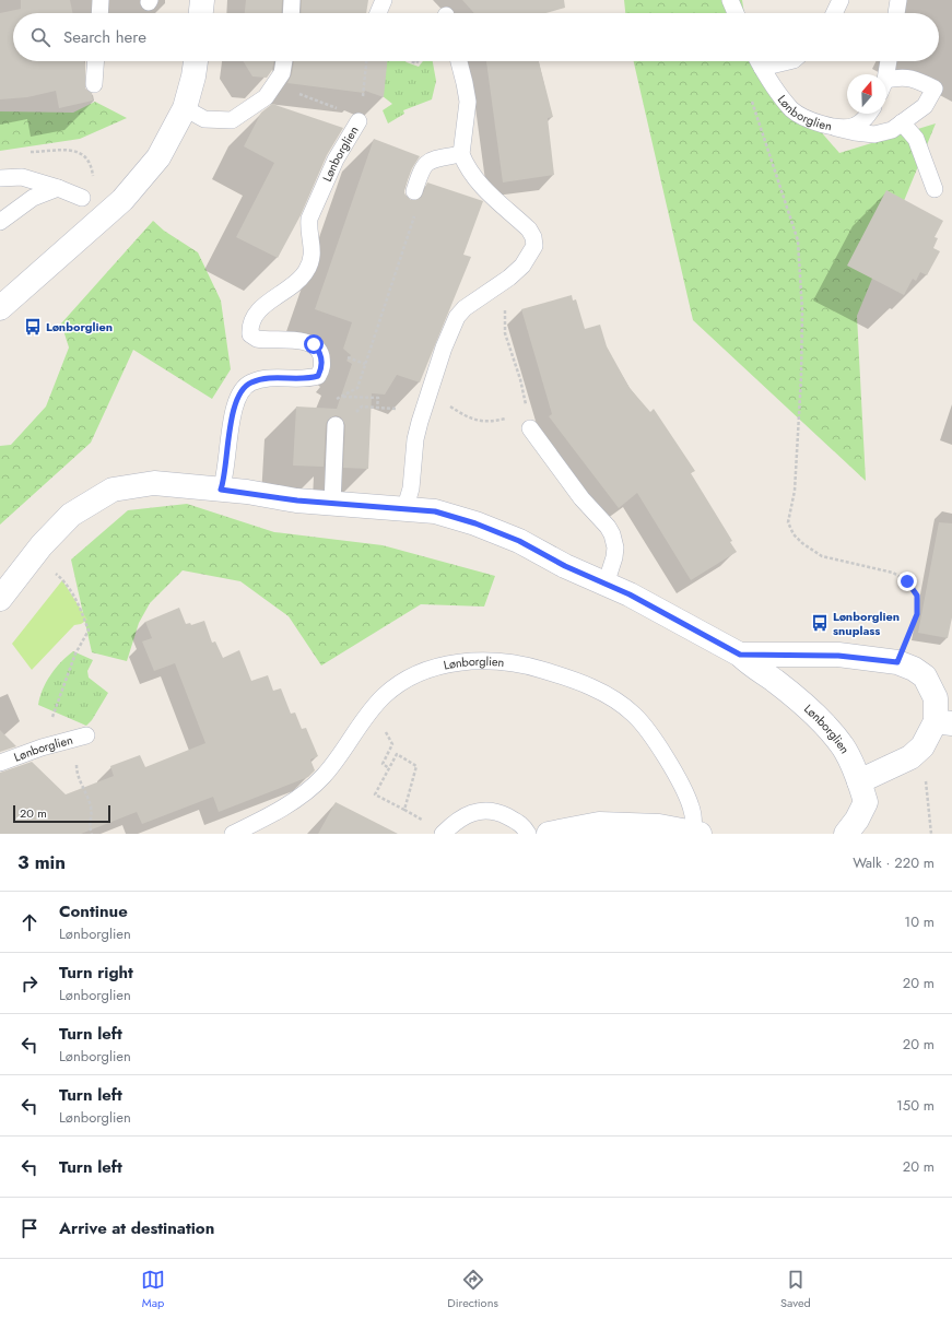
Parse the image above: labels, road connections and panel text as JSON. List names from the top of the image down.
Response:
{
  "streets": {
    "street": ["Lønborglien"]
  },
  "places": {
    "bus stop": ["Lønborglien", "Lønborglien snuplass"]
  },
  "scale_bar": "20 m",
  "north": "top",
  "page": {
    "search": "Search here",
    "scale": "20 m",
    "heading": ["3 min", "Walk · 220 m"],
    "list": [
      ["Continue", "Lønborglien", "10 m"],
      ["Turn right", "Lønborglien", "20 m"],
      ["Turn left", "Lønborglien", "20 m"],
      ["Turn left", "Lønborglien", "150 m"],
      ["Turn left", "20 m"],
      "Arrive at destination"
    ],
    "nav": ["Map", "Directions", "Saved"]
  }
}
